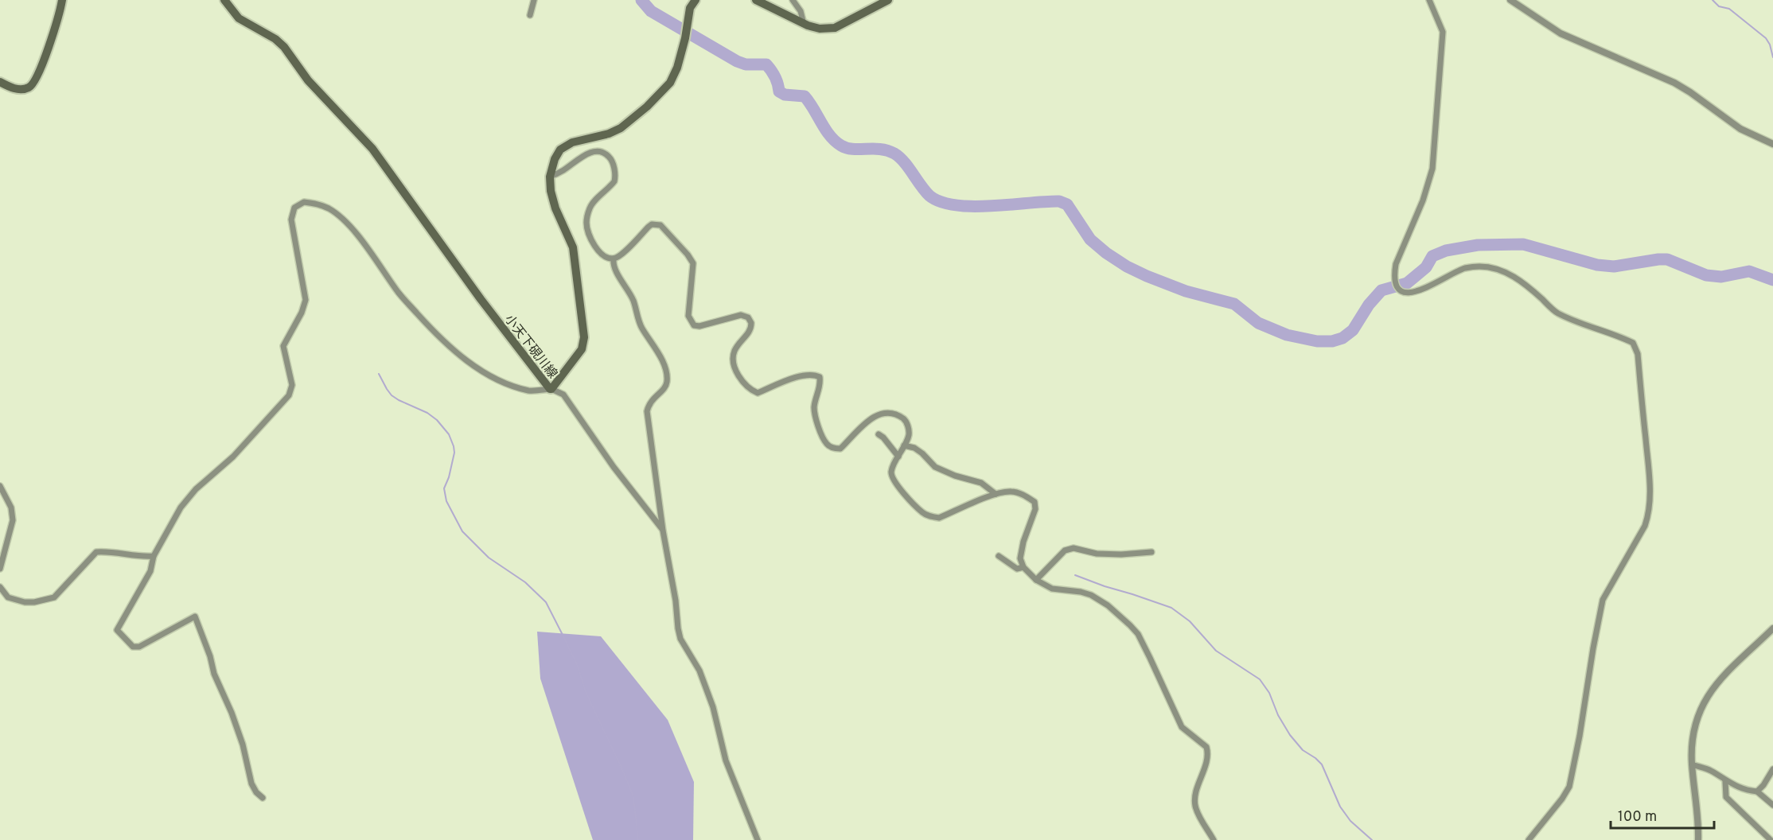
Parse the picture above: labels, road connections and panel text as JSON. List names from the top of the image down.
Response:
{
  "streets": {
    "main road": ["小天下硯川線"]
  },
  "scale_bar": "100 m"
}
